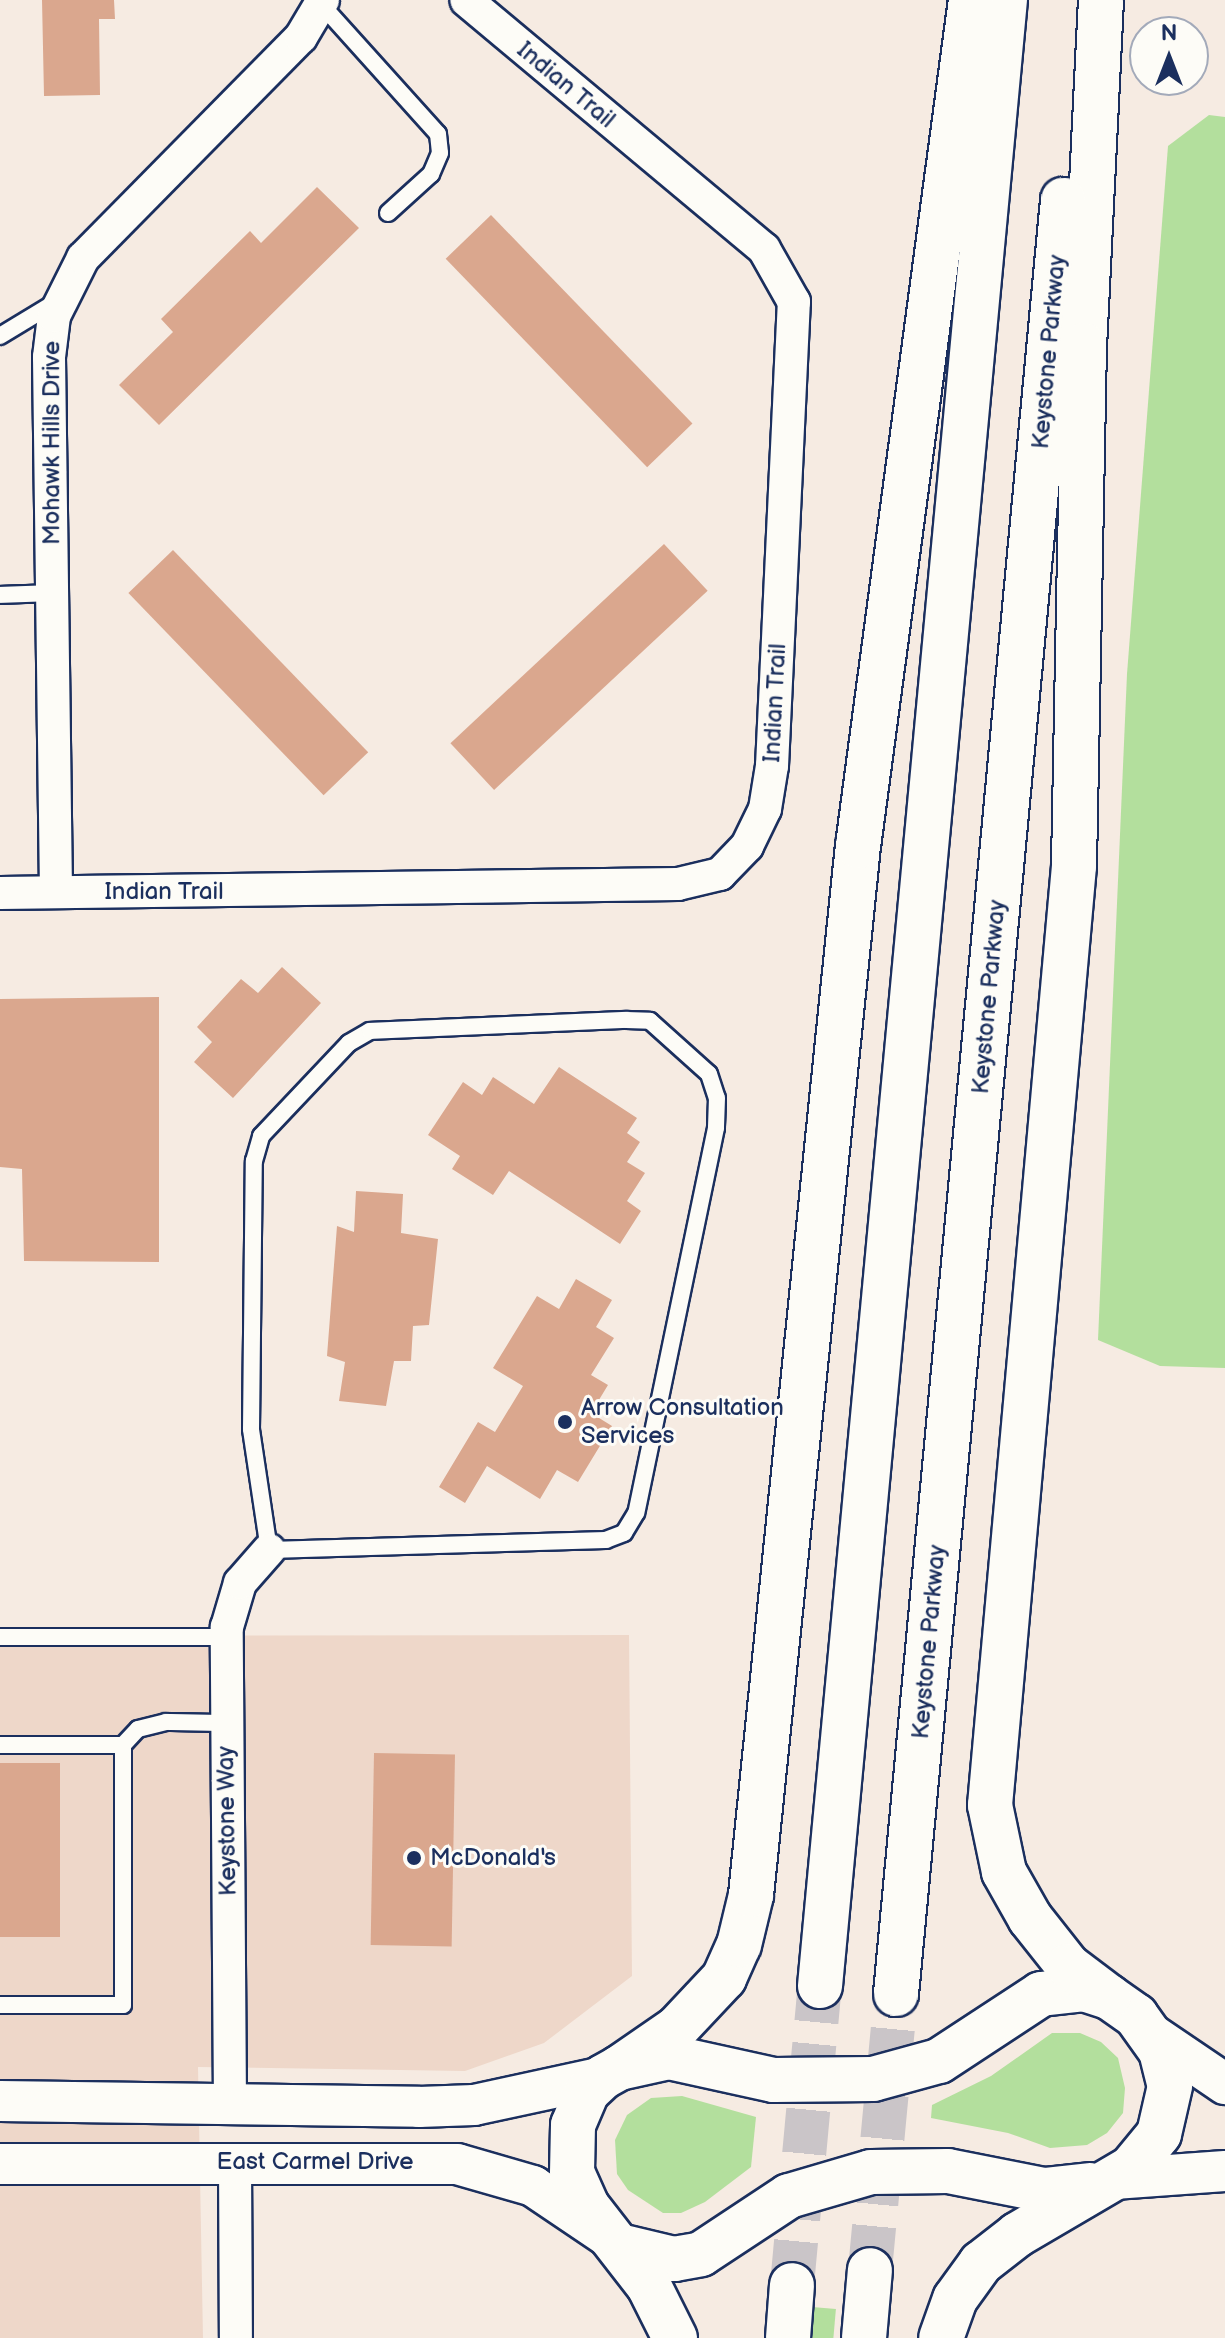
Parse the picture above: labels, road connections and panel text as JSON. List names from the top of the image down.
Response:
{
  "streets": {
    "main road": ["Keystone Parkway"],
    "street": [
      "Indian Trail",
      "Mohawk Hills Drive",
      "Keystone Way",
      "East Carmel Drive"
    ]
  },
  "crossings": [
    ["Indian Trail", "Mohawk Hills Drive"]
  ],
  "places": ["Arrow Consultation Services", "McDonald's"],
  "north": "top"
}
